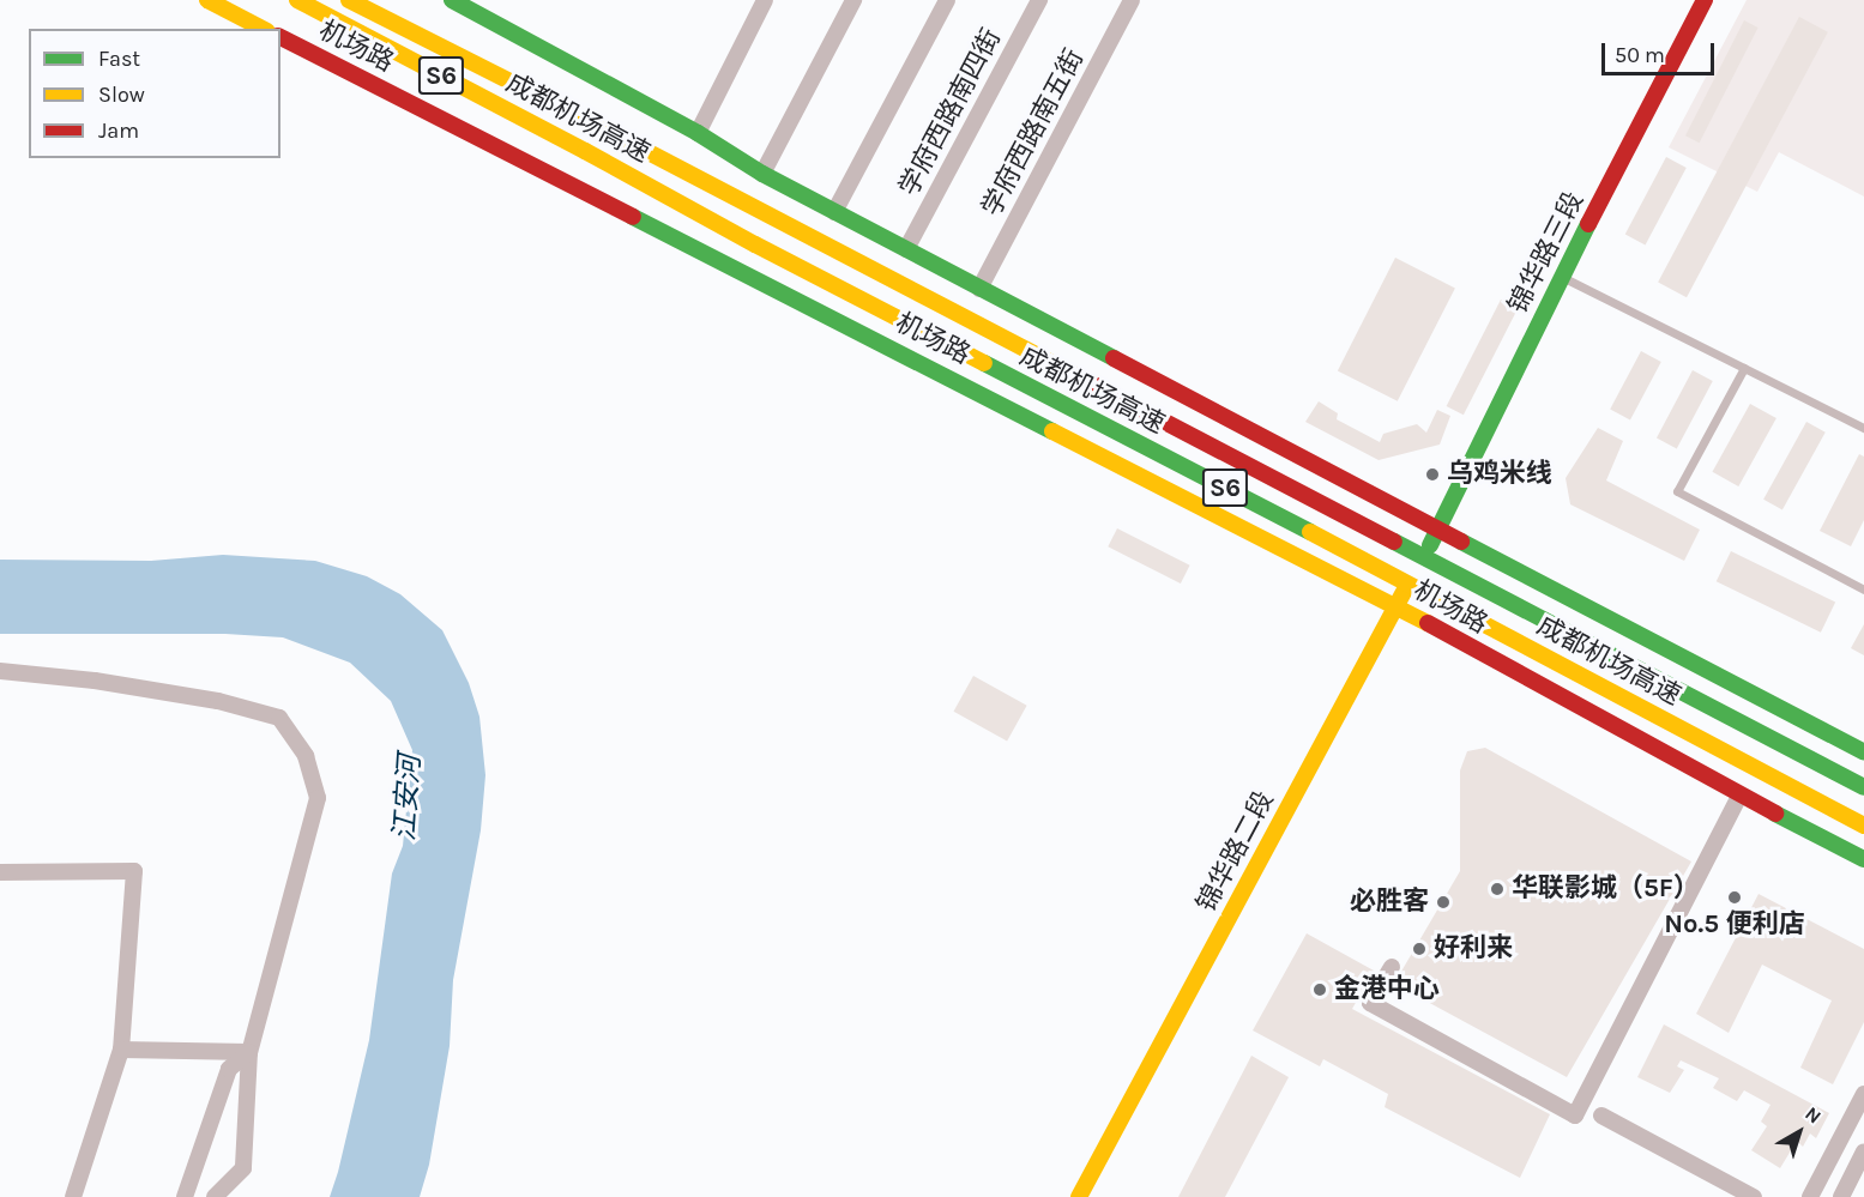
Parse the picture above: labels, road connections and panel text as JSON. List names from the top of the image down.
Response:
{
  "streets": {
    "main road": [
      "机场路",
      "S6",
      "成都机场高速",
      "锦华路三段",
      "锦华路二段"
    ],
    "street": ["学府西路南四街", "学府西路南五街"]
  },
  "crossings": [
    ["机场路", "锦华路二段"],
    ["锦华路三段", "锦华路二段"]
  ],
  "water": ["江安河"],
  "places": [
    "乌鸡米线",
    "华联影城（5F）",
    "No.5 便利店",
    "必胜客",
    "好利来",
    "金港中心"
  ],
  "legend": ["Fast", "Slow", "Jam"],
  "scale_bar": "50 m",
  "north": "top right"
}
